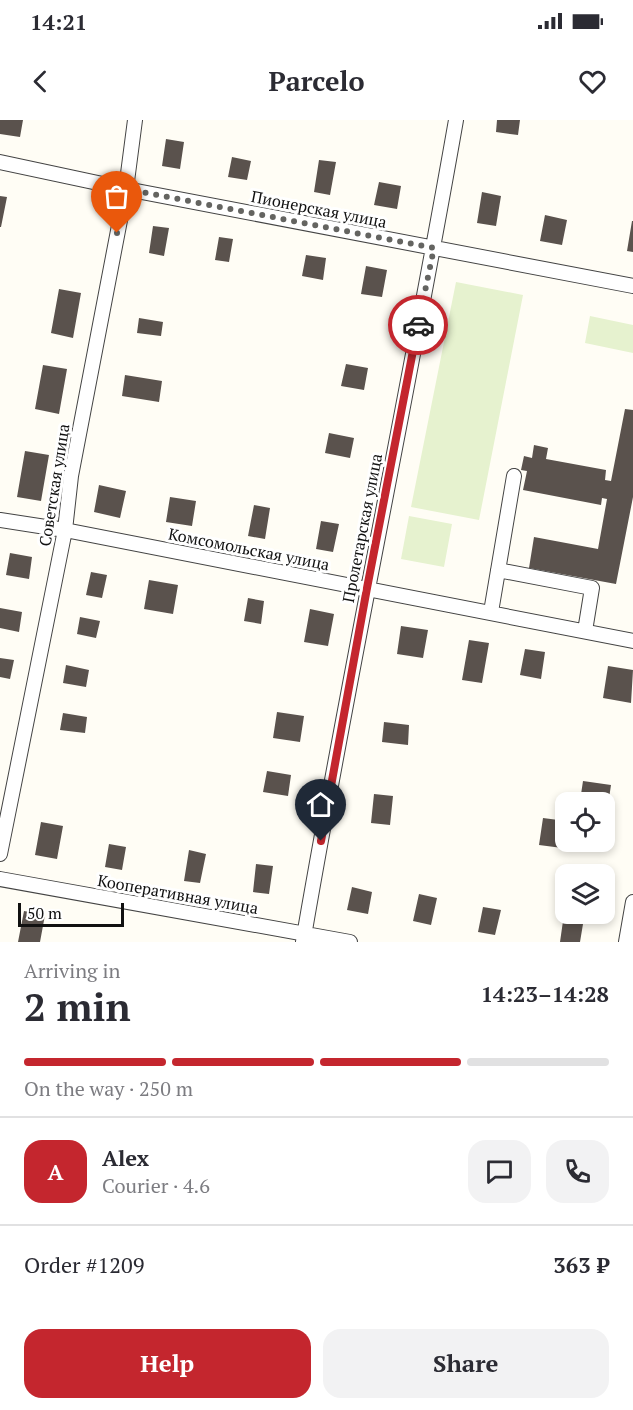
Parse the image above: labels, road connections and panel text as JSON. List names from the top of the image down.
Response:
{
  "streets": {
    "street": [
      "Пионерская улица",
      "Советская улица",
      "Пролетарская улица",
      "Комсомольская улица",
      "Кооперативная улица"
    ]
  },
  "crossings": [
    ["Пионерская улица", "Советская улица"],
    ["Пионерская улица", "Пролетарская улица"],
    ["Советская улица", "Комсомольская улица"],
    ["Пролетарская улица", "Комсомольская улица"],
    ["Пролетарская улица", "Кооперативная улица"]
  ],
  "scale_bar": "50 m",
  "page": {
    "status": "14:21",
    "header": "Parcelo",
    "scale": "50 m",
    "heading": ["2 min", "Arriving in", "14:23–14:28"],
    "panel": [
      "Alex",
      "Courier · 4.6",
      "Order #1209",
      "363 ₽"
    ],
    "bar": "On the way · 250 m",
    "round": "A",
    "buttons": ["Help", "Share"]
  }
}
